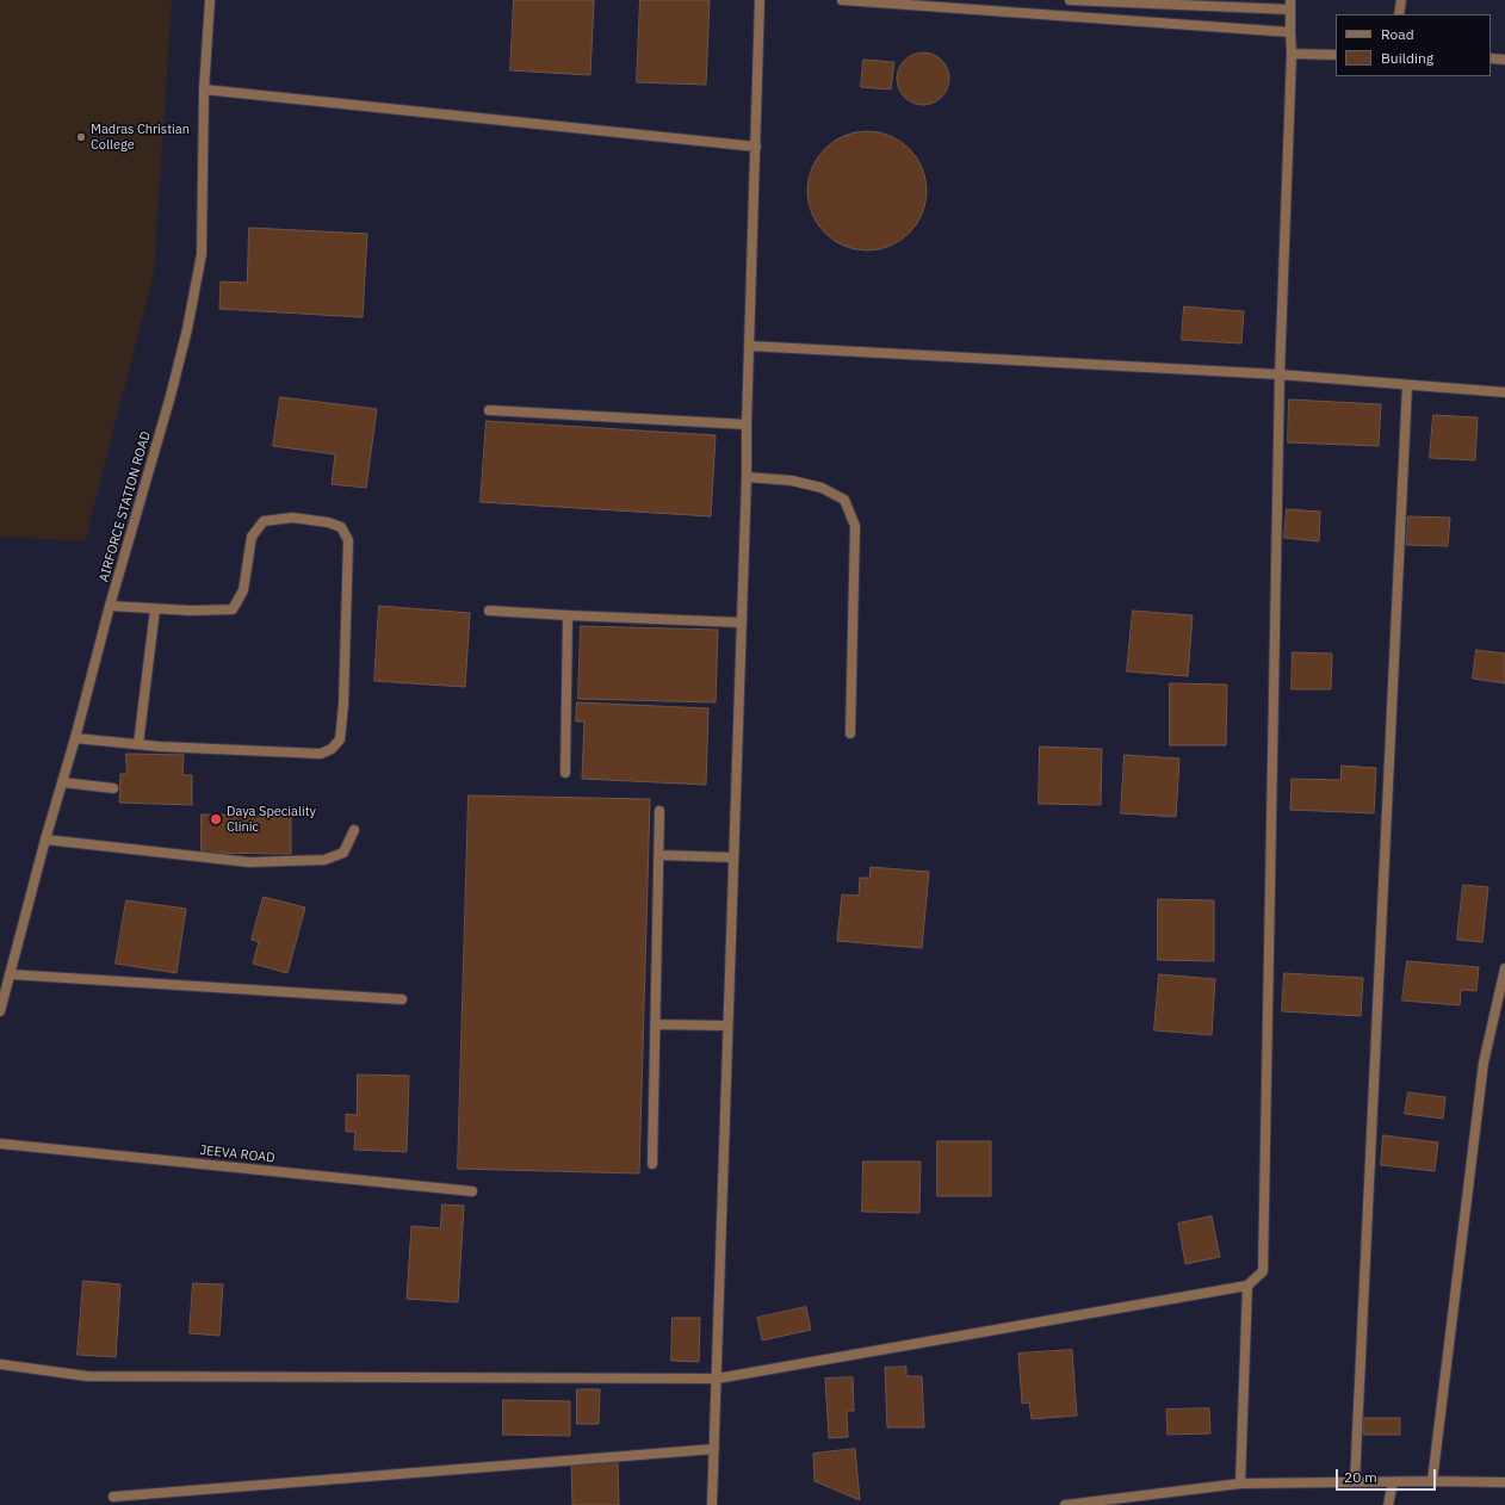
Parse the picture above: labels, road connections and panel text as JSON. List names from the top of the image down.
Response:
{
  "streets": {
    "street": ["AIRFORCE STATION ROAD", "JEEVA ROAD"]
  },
  "places": ["Madras Christian College", "Daya Speciality Clinic"],
  "legend": ["Road", "Building"],
  "scale_bar": "20 m"
}
